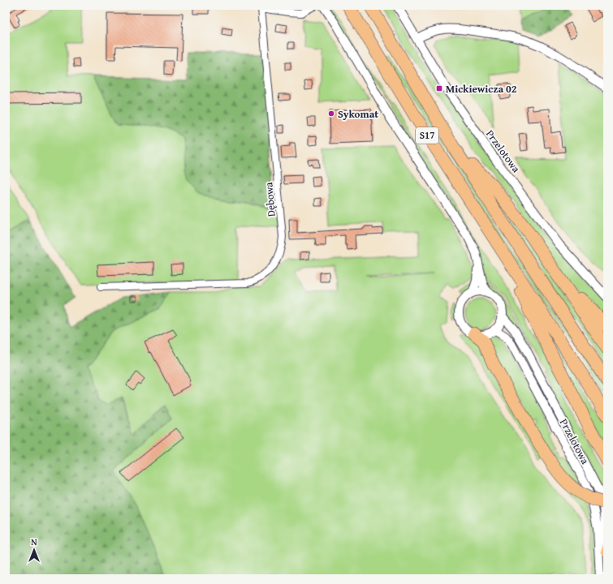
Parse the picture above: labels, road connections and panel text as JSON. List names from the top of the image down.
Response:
{
  "streets": {
    "highway": ["S17"],
    "street": ["Przelotowa", "Dębowa"]
  },
  "places": {
    "transit": ["Mickiewicza 02"],
    "other": ["Sykomat"]
  },
  "north": "top"
}
